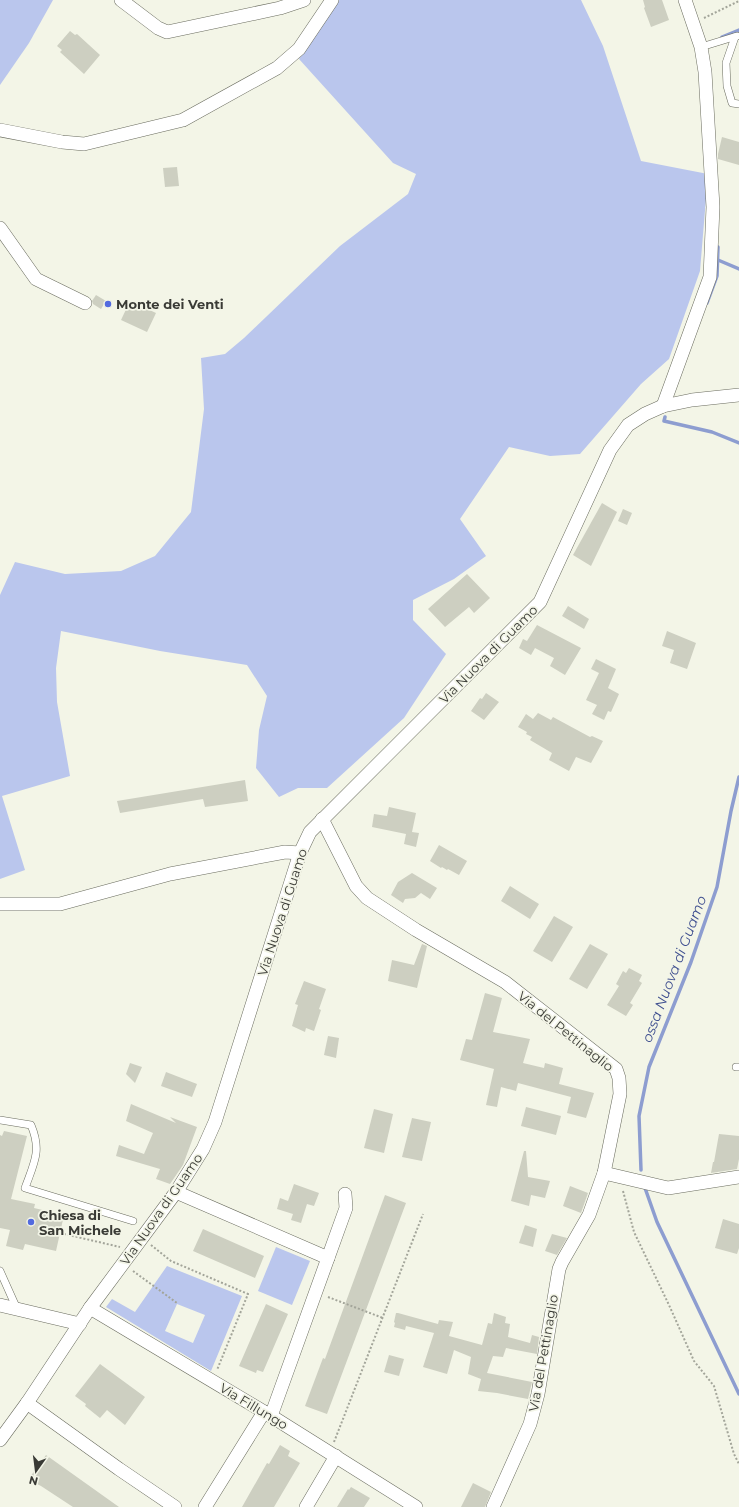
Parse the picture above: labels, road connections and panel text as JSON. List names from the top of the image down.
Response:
{
  "streets": {
    "street": ["Via Nuova di Guamo", "Via del Pettinaglio", "Via Fillungo"]
  },
  "crossings": [
    ["Via Nuova di Guamo", "Via del Pettinaglio"],
    ["Via Nuova di Guamo", "Via Fillungo"]
  ],
  "water": ["ossa Nuova di Guamo"],
  "places": ["Monte dei Venti", "Chiesa di San Michele"],
  "north": "bottom"
}
